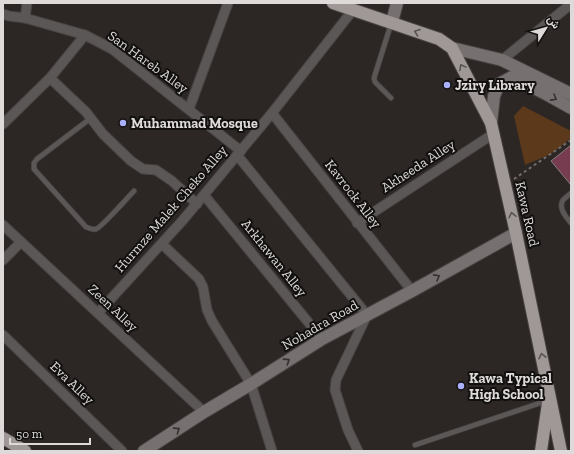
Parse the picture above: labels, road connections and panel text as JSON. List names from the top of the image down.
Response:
{
  "streets": {
    "highway": ["Kawa Road"],
    "street": [
      "San Hareb Alley",
      "Akheeda Alley",
      "Kavrock Alley",
      "Hurmze Malek Cheko Alley",
      "Arkhawan Alley",
      "Zeen Alley",
      "Nohadra Road",
      "Eva Alley"
    ]
  },
  "crossings": [
    ["San Hareb Alley", "Hurmze Malek Cheko Alley"],
    ["San Hareb Alley", "Nohadra Road"],
    ["Akheeda Alley", "Kavrock Alley"],
    ["Akheeda Alley", "Kawa Road"],
    ["Kavrock Alley", "Hurmze Malek Cheko Alley"],
    ["Kavrock Alley", "Nohadra Road"],
    ["Hurmze Malek Cheko Alley", "Arkhawan Alley"],
    ["Hurmze Malek Cheko Alley", "Zeen Alley"],
    ["Kawa Road", "Nohadra Road"],
    ["Arkhawan Alley", "Nohadra Road"],
    ["Zeen Alley", "Nohadra Road"]
  ],
  "one_way": ["Kawa Road", "Nohadra Road"],
  "places": ["Jziry Library", "Muhammad Mosque", "Kawa Typical High School"],
  "scale_bar": "50 m",
  "north": "top right"
}
